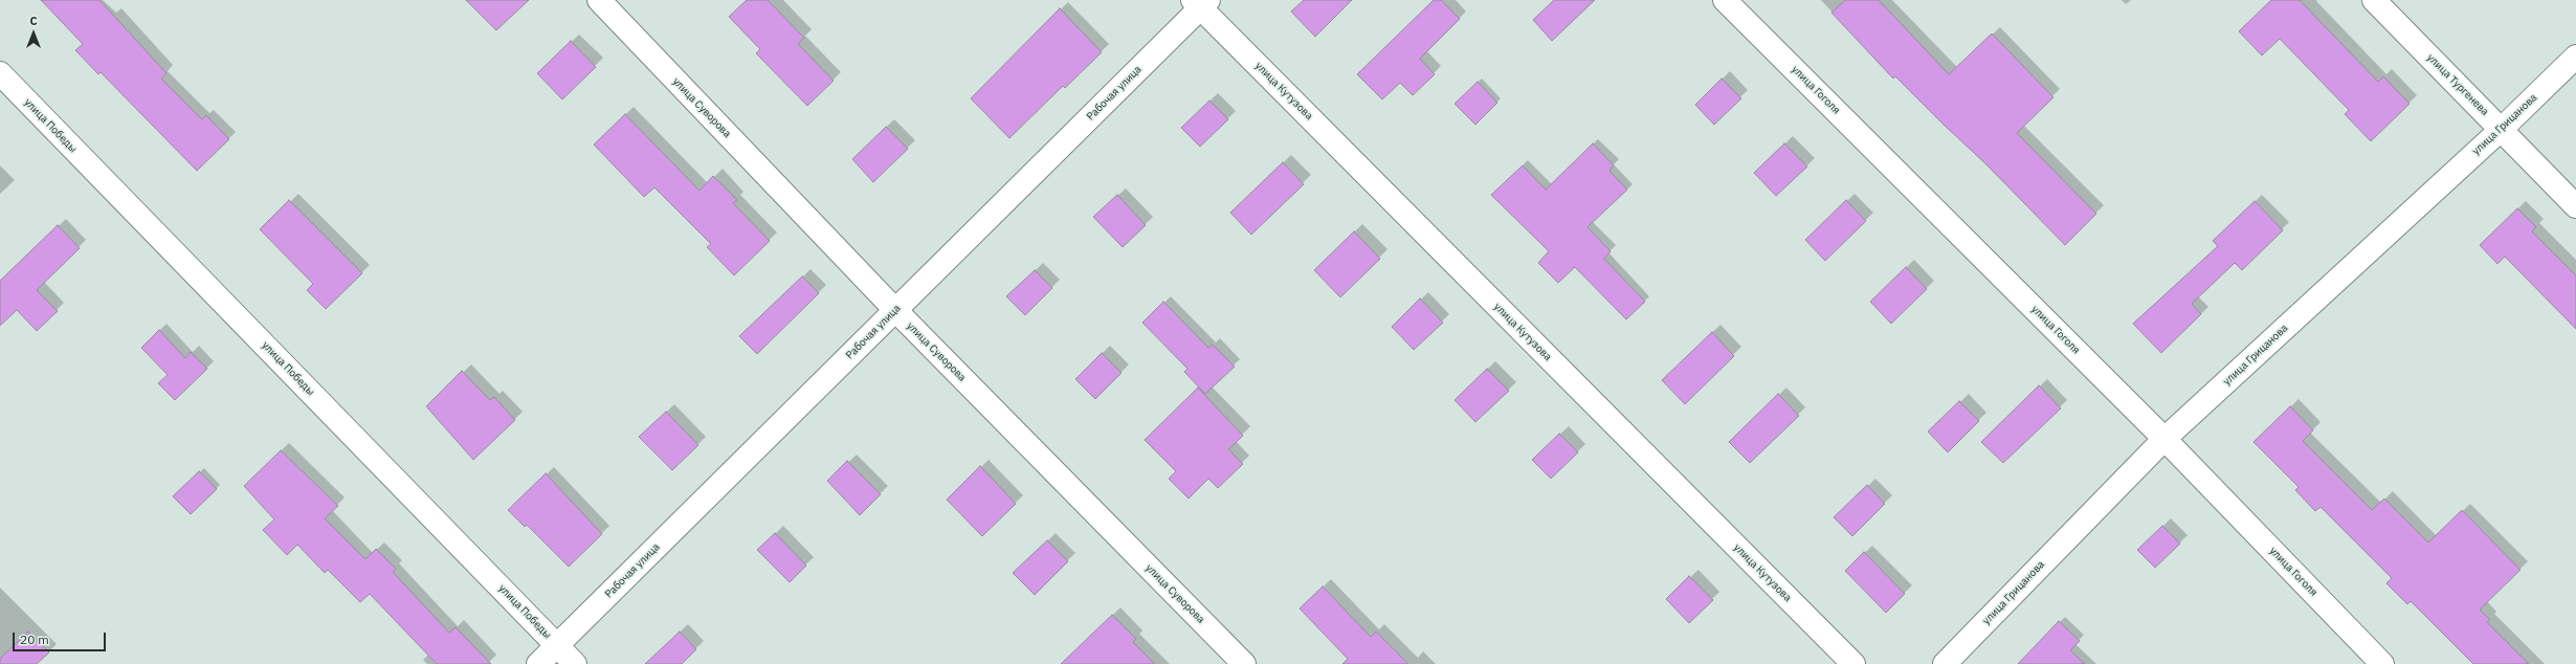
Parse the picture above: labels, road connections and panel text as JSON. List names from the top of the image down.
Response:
{
  "streets": {
    "street": [
      "улица Тургенева",
      "улица Гоголя",
      "улица Кутузова",
      "Рабочая улица",
      "улица Суворова",
      "улица Грицанова",
      "улица Победы"
    ]
  },
  "crossings": [
    ["улица Тургенева", "улица Грицанова"],
    ["улица Гоголя", "улица Грицанова"],
    ["улица Кутузова", "Рабочая улица"],
    ["Рабочая улица", "улица Суворова"],
    ["Рабочая улица", "улица Победы"]
  ],
  "scale_bar": "20 m",
  "north": "top"
}
